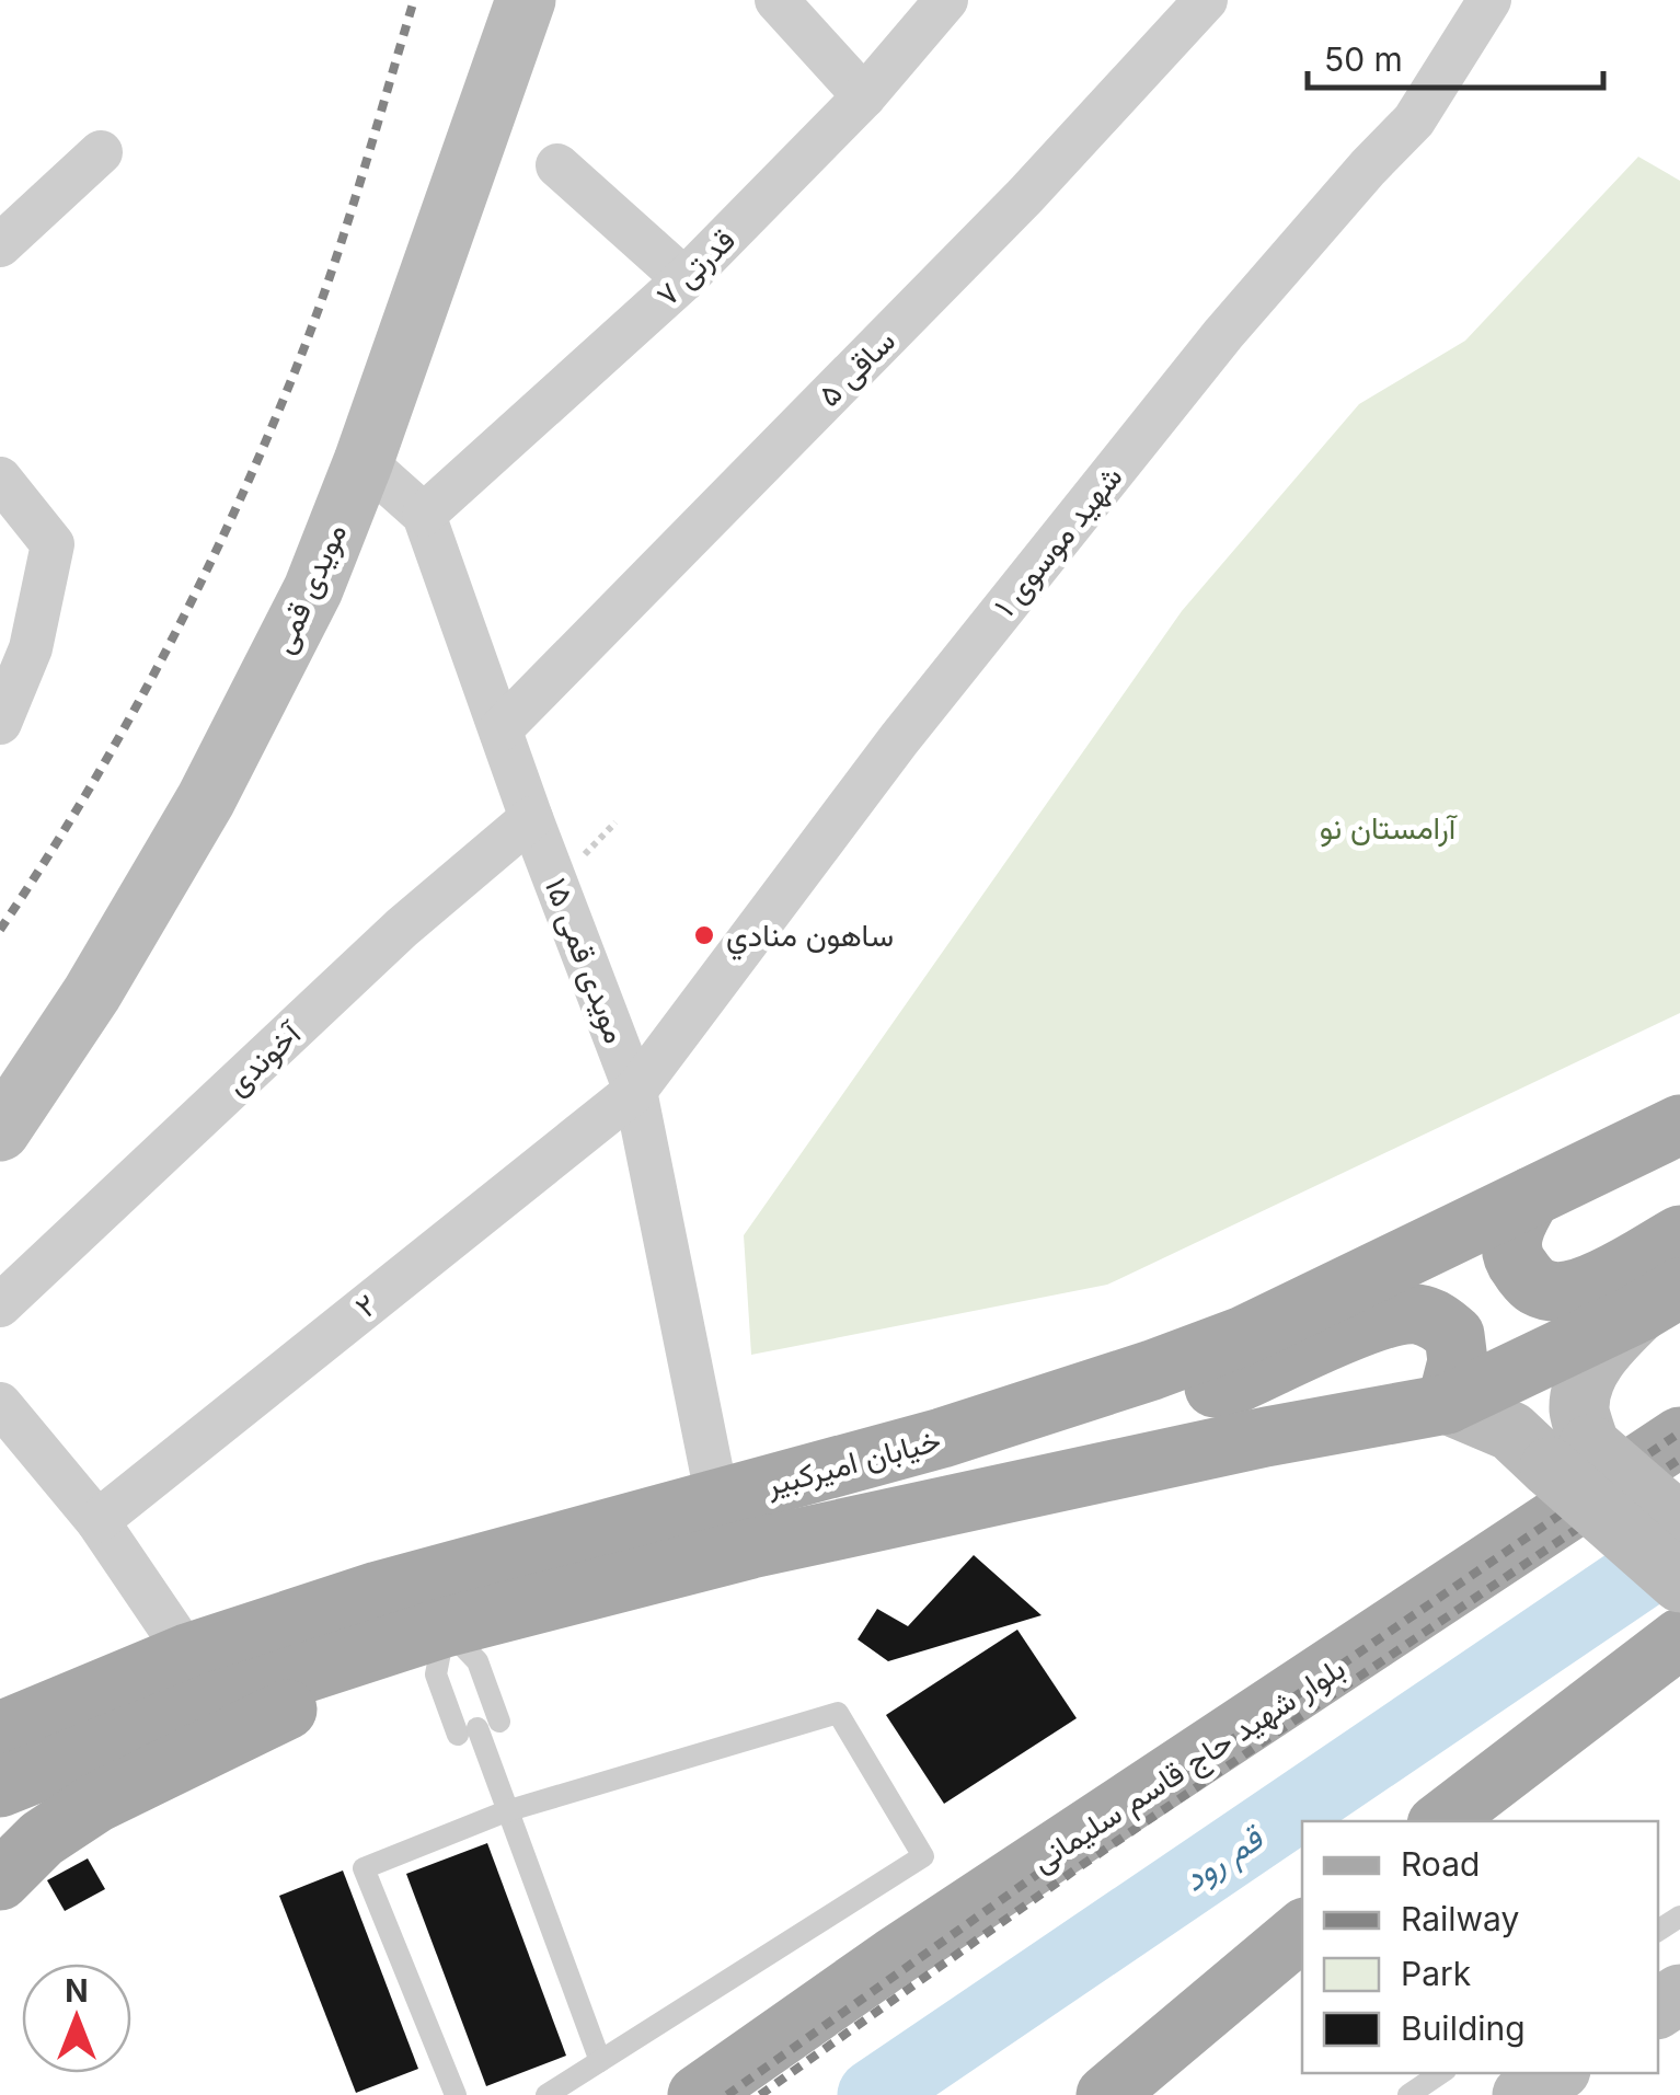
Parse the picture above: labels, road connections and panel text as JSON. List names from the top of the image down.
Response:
{
  "streets": {
    "main road": ["خیابان امیرکبیر", "بلوار شهید حاج قاسم سلیمانی"],
    "street": [
      "قدرتی ۷",
      "ساقی ۵",
      "شهید موسوی ۱",
      "مویدی قمی",
      "مویدی قمی ۱۵",
      "آخوندی",
      "۲"
    ]
  },
  "crossings": [
    ["قدرتی ۷", "مویدی قمی ۱۵"],
    ["ساقی ۵", "مویدی قمی ۱۵"],
    ["شهید موسوی ۱", "مویدی قمی ۱۵"],
    ["شهید موسوی ۱", "۲"],
    ["مویدی قمی", "مویدی قمی ۱۵"],
    ["مویدی قمی ۱۵", "آخوندی"],
    ["مویدی قمی ۱۵", "۲"],
    ["مویدی قمی ۱۵", "خیابان امیرکبیر"]
  ],
  "water": ["قم رود"],
  "parks": ["آرامستان نو"],
  "places": ["ساهون منادي"],
  "legend": [
    "Road",
    "Railway",
    "Park",
    "Building"
  ],
  "scale_bar": "50 m",
  "north": "top"
}
